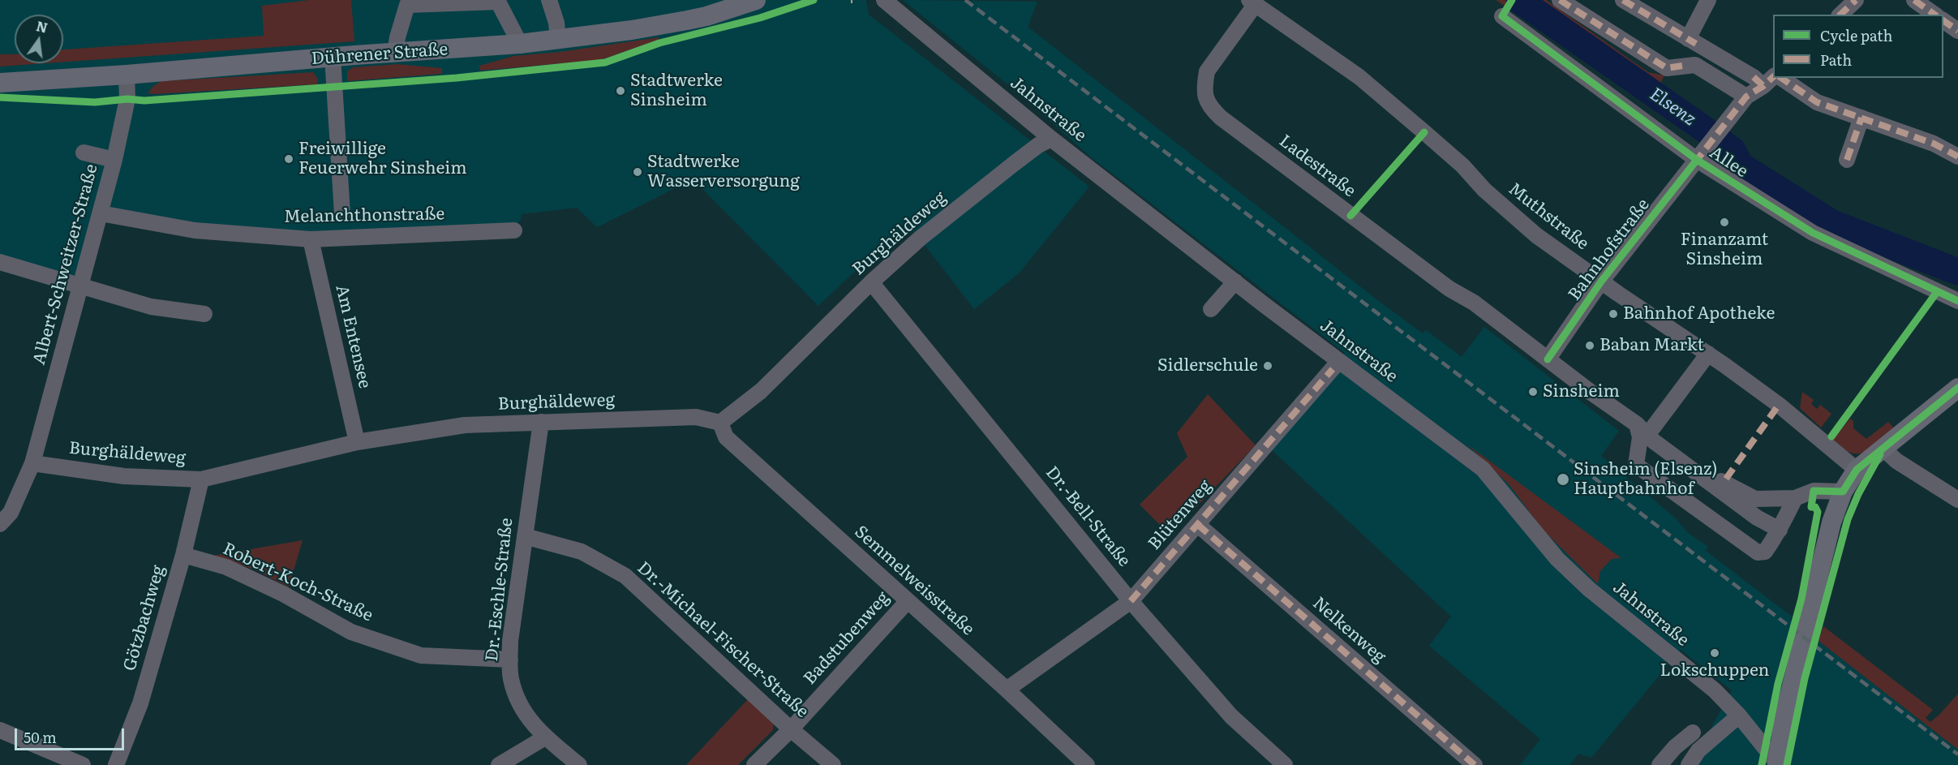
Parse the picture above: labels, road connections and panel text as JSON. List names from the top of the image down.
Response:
{
  "streets": {
    "main road": ["Dührener Straße"],
    "street": [
      "Jahnstraße",
      "Allee",
      "Ladestraße",
      "Melanchthonstraße",
      "Muthstraße",
      "Burghäldeweg",
      "Bahnhofstraße",
      "Albert-Schweitzer-Straße",
      "Am Entensee",
      "Blütenweg",
      "Dr.-Bell-Straße",
      "Semmelweisstraße",
      "Robert-Koch-Straße",
      "Dr.-Eschle-Straße",
      "Götzbachweg",
      "Nelkenweg",
      "Badstubenweg",
      "Dr.-Michael-Fischer-Straße"
    ]
  },
  "crossings": [
    ["Dührener Straße", "Albert-Schweitzer-Straße"],
    ["Jahnstraße", "Burghäldeweg"],
    ["Jahnstraße", "Blütenweg"],
    ["Allee", "Bahnhofstraße"],
    ["Ladestraße", "Muthstraße"],
    ["Ladestraße", "Bahnhofstraße"],
    ["Melanchthonstraße", "Albert-Schweitzer-Straße"],
    ["Melanchthonstraße", "Am Entensee"],
    ["Muthstraße", "Bahnhofstraße"],
    ["Burghäldeweg", "Albert-Schweitzer-Straße"],
    ["Burghäldeweg", "Am Entensee"],
    ["Burghäldeweg", "Dr.-Bell-Straße"],
    ["Burghäldeweg", "Semmelweisstraße"],
    ["Burghäldeweg", "Dr.-Eschle-Straße"],
    ["Burghäldeweg", "Götzbachweg"],
    ["Blütenweg", "Dr.-Bell-Straße"],
    ["Blütenweg", "Semmelweisstraße"],
    ["Blütenweg", "Nelkenweg"],
    ["Semmelweisstraße", "Badstubenweg"],
    ["Robert-Koch-Straße", "Dr.-Eschle-Straße"],
    ["Robert-Koch-Straße", "Götzbachweg"],
    ["Dr.-Eschle-Straße", "Dr.-Michael-Fischer-Straße"],
    ["Badstubenweg", "Dr.-Michael-Fischer-Straße"]
  ],
  "water": ["Elsenz"],
  "places": [
    "Stadtwerke Sinsheim",
    "Freiwillige Feuerwehr Sinsheim",
    "Stadtwerke Wasserversorgung",
    "Finanzamt Sinsheim",
    "Bahnhof Apotheke",
    "Baban Markt",
    "Sidlerschule",
    "Sinsheim",
    "Sinsheim (Elsenz) Hauptbahnhof",
    "Lokschuppen"
  ],
  "legend": ["Cycle path", "Path"],
  "scale_bar": "50 m",
  "north": "top"
}
